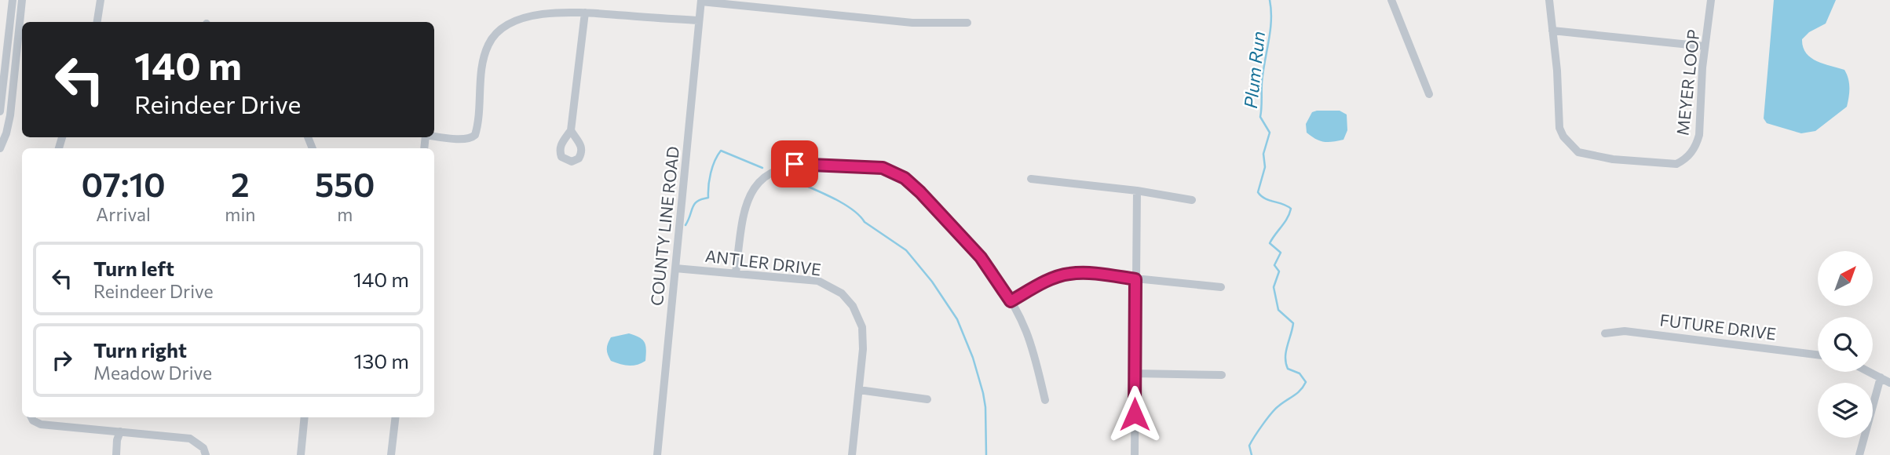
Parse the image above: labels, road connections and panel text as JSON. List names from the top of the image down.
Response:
{
  "streets": {
    "street": [
      "MEYER LOOP",
      "COUNTY LINE ROAD",
      "ANTLER DRIVE",
      "FUTURE DRIVE"
    ]
  },
  "crossings": [
    ["COUNTY LINE ROAD", "ANTLER DRIVE"]
  ],
  "water": ["Plum Run"],
  "north": "top right",
  "page": {
    "turn": ["140 m", "Reindeer Drive"],
    "eta": [
      "07:10",
      "Arrival",
      "2",
      "min",
      "550",
      "m"
    ],
    "list": [
      {
        "name": "Turn left",
        "note": "Reindeer Drive",
        "value": "140 m"
      },
      {
        "name": "Turn right",
        "note": "Meadow Drive",
        "value": "130 m"
      }
    ]
  }
}
